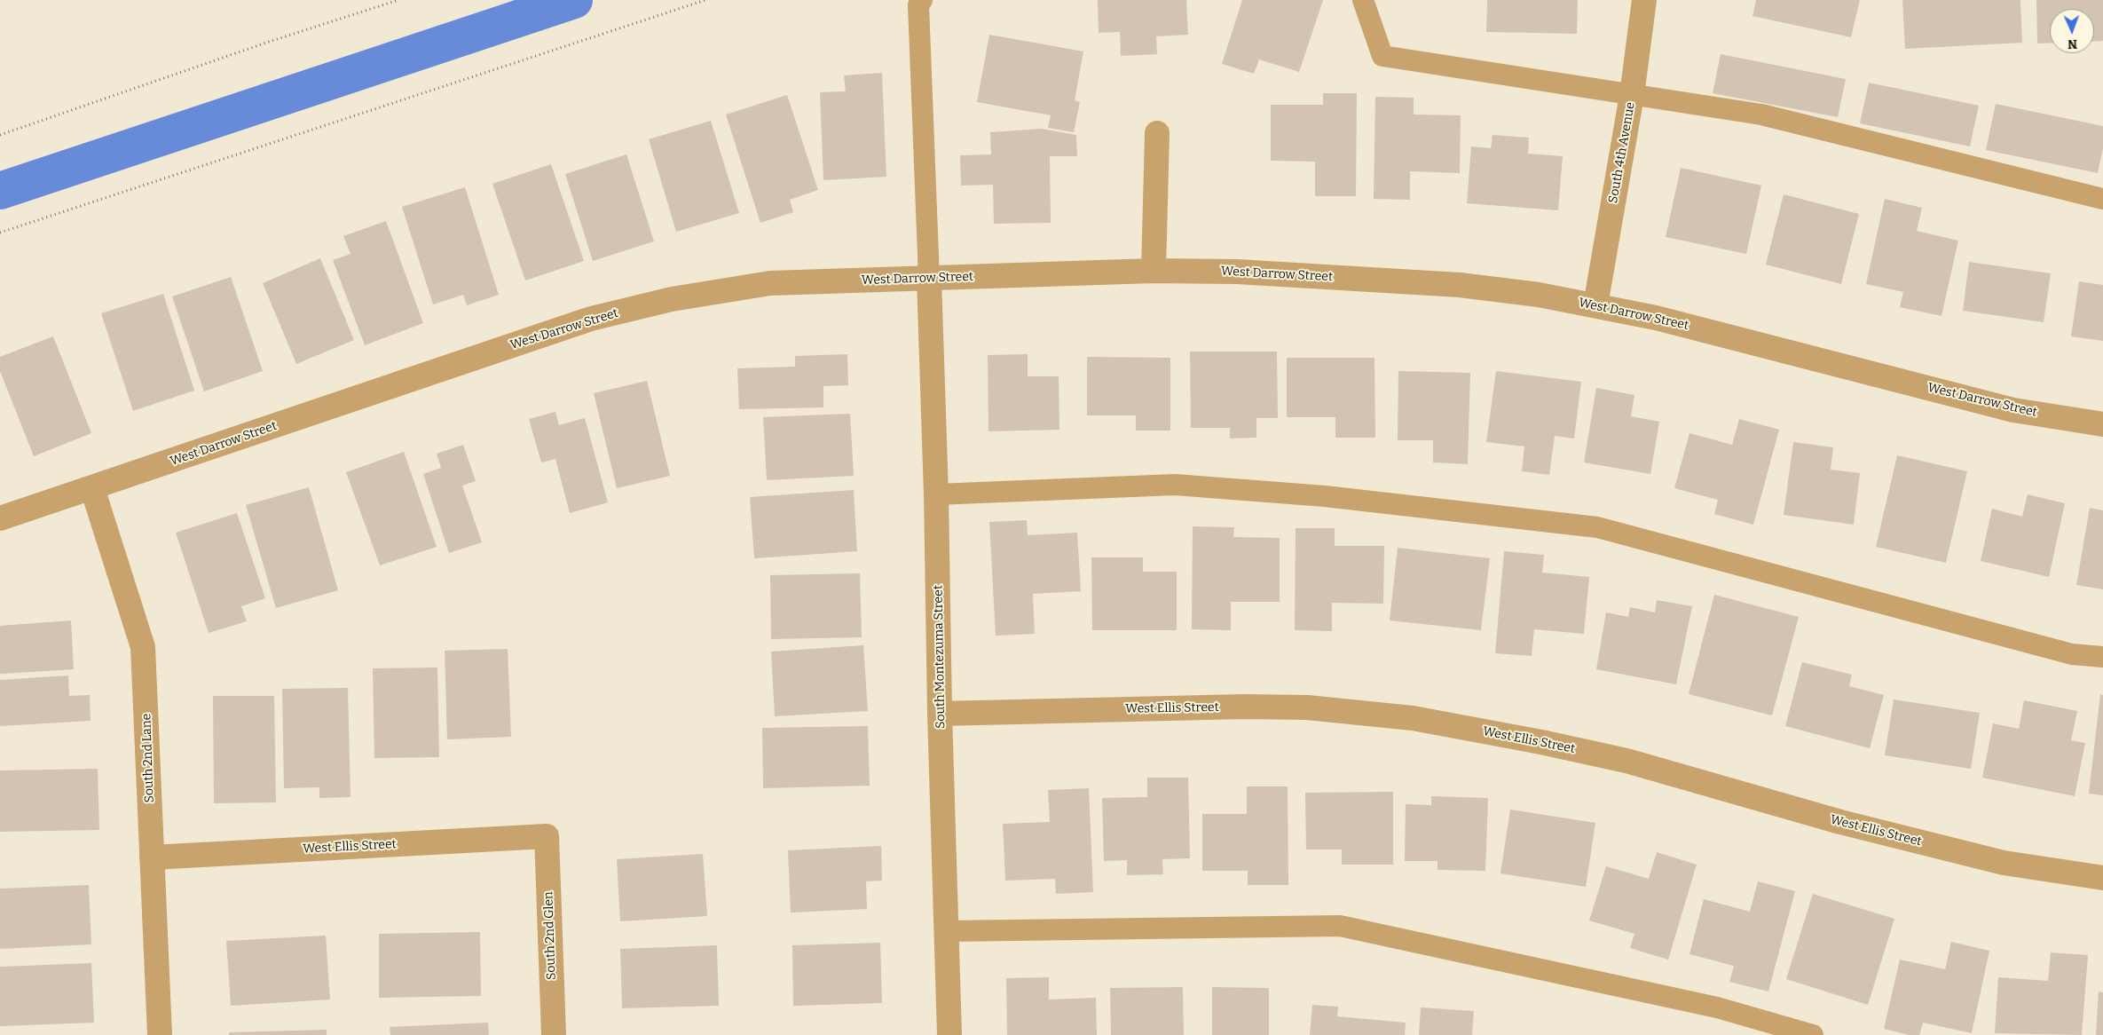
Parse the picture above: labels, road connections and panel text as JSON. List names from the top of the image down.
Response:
{
  "streets": {
    "street": [
      "South 4th Avenue",
      "West Darrow Street",
      "South Montezuma Street",
      "West Ellis Street",
      "South 2nd Lane",
      "South 2nd Glen"
    ]
  },
  "crossings": [
    ["South 4th Avenue", "West Darrow Street"],
    ["West Darrow Street", "South Montezuma Street"],
    ["West Darrow Street", "South 2nd Lane"],
    ["South Montezuma Street", "West Ellis Street"],
    ["West Ellis Street", "South 2nd Lane"],
    ["West Ellis Street", "South 2nd Glen"]
  ],
  "north": "bottom"
}
